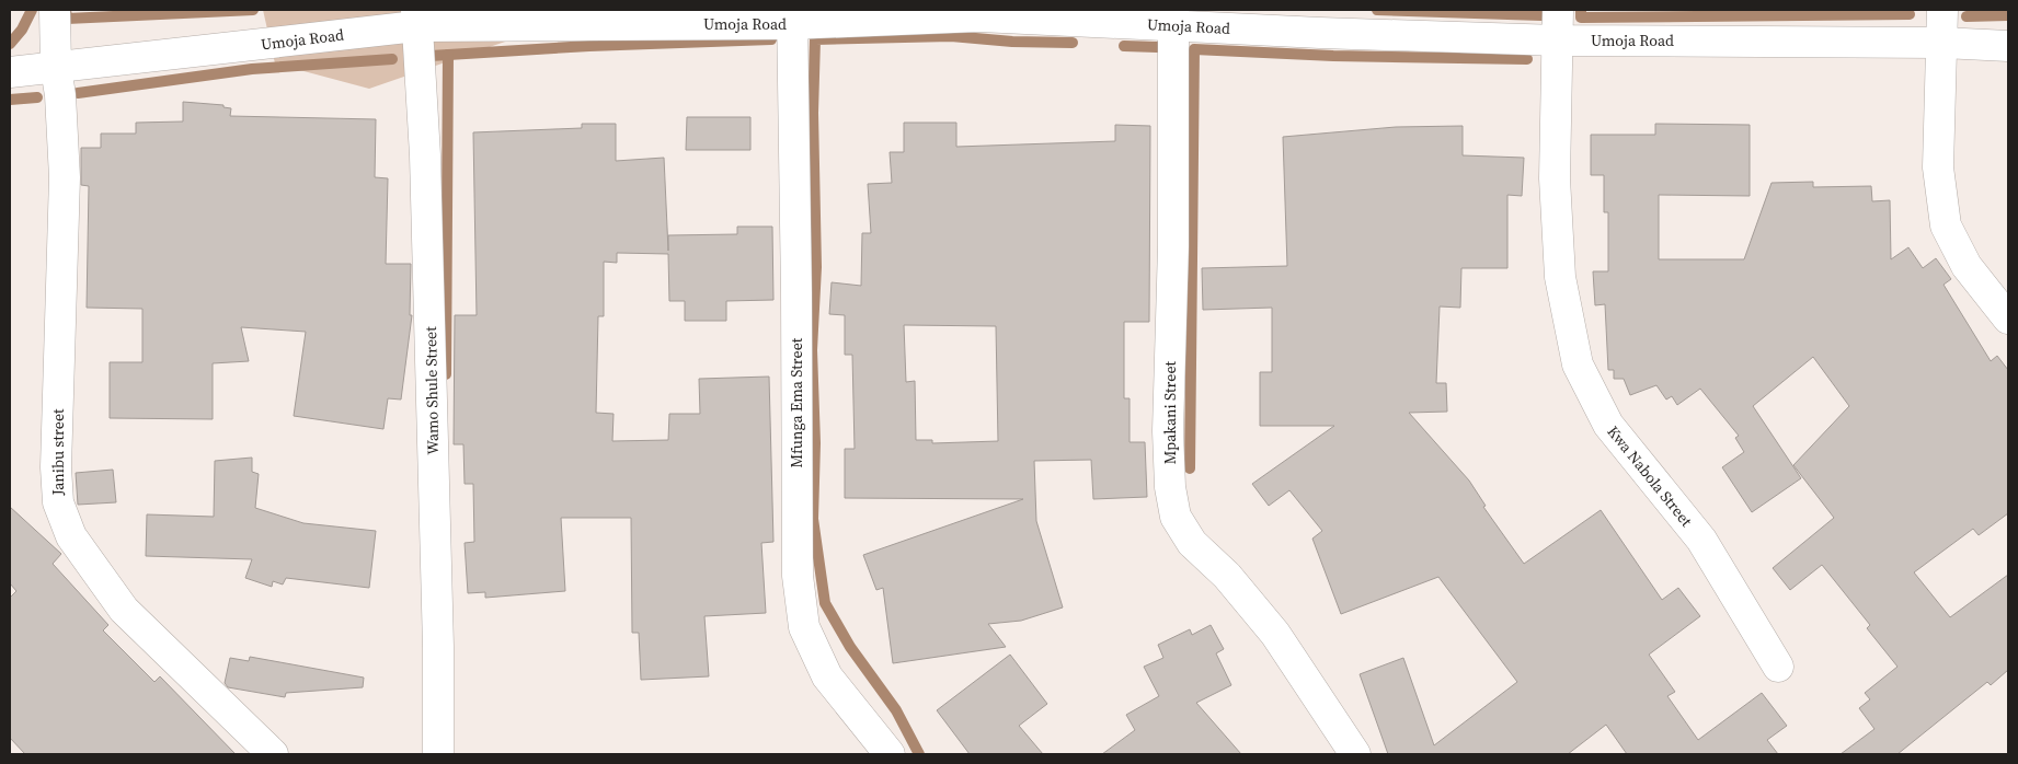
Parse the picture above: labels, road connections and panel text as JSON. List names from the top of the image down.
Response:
{
  "streets": {
    "street": [
      "Umoja Road",
      "Wamo Shule Street",
      "Mfunga Ema Street",
      "Mpakani Street",
      "Janibu street",
      "Kwa Nabola Street"
    ]
  },
  "crossings": [
    ["Umoja Road", "Wamo Shule Street"],
    ["Umoja Road", "Mfunga Ema Street"],
    ["Umoja Road", "Mpakani Street"],
    ["Umoja Road", "Janibu street"],
    ["Umoja Road", "Kwa Nabola Street"]
  ]
}
